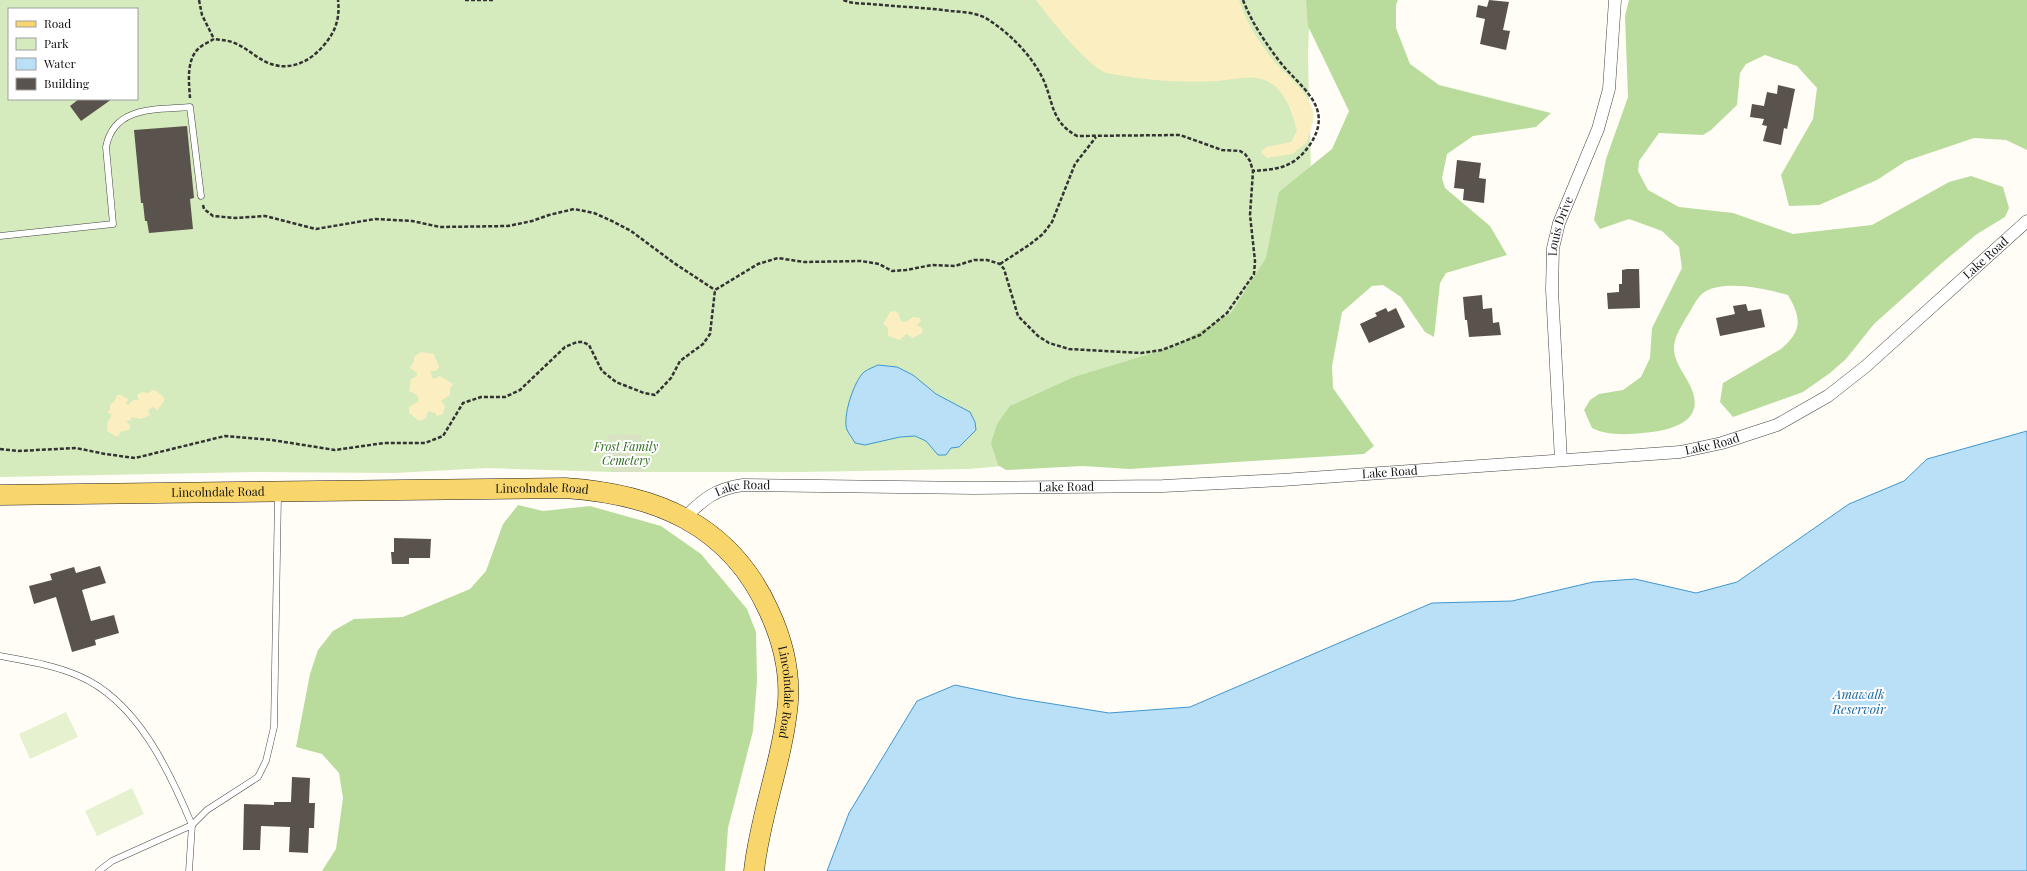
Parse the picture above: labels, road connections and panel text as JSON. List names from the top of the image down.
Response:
{
  "streets": {
    "main road": ["Lincolndale Road"],
    "street": ["Louis Drive", "Lake Road"]
  },
  "crossings": [
    ["Louis Drive", "Lake Road"],
    ["Lake Road", "Lincolndale Road"]
  ],
  "water": ["Amawalk Reservoir"],
  "parks": ["Frost Family Cemetery"],
  "legend": [
    "Road",
    "Park",
    "Water",
    "Building"
  ]
}
